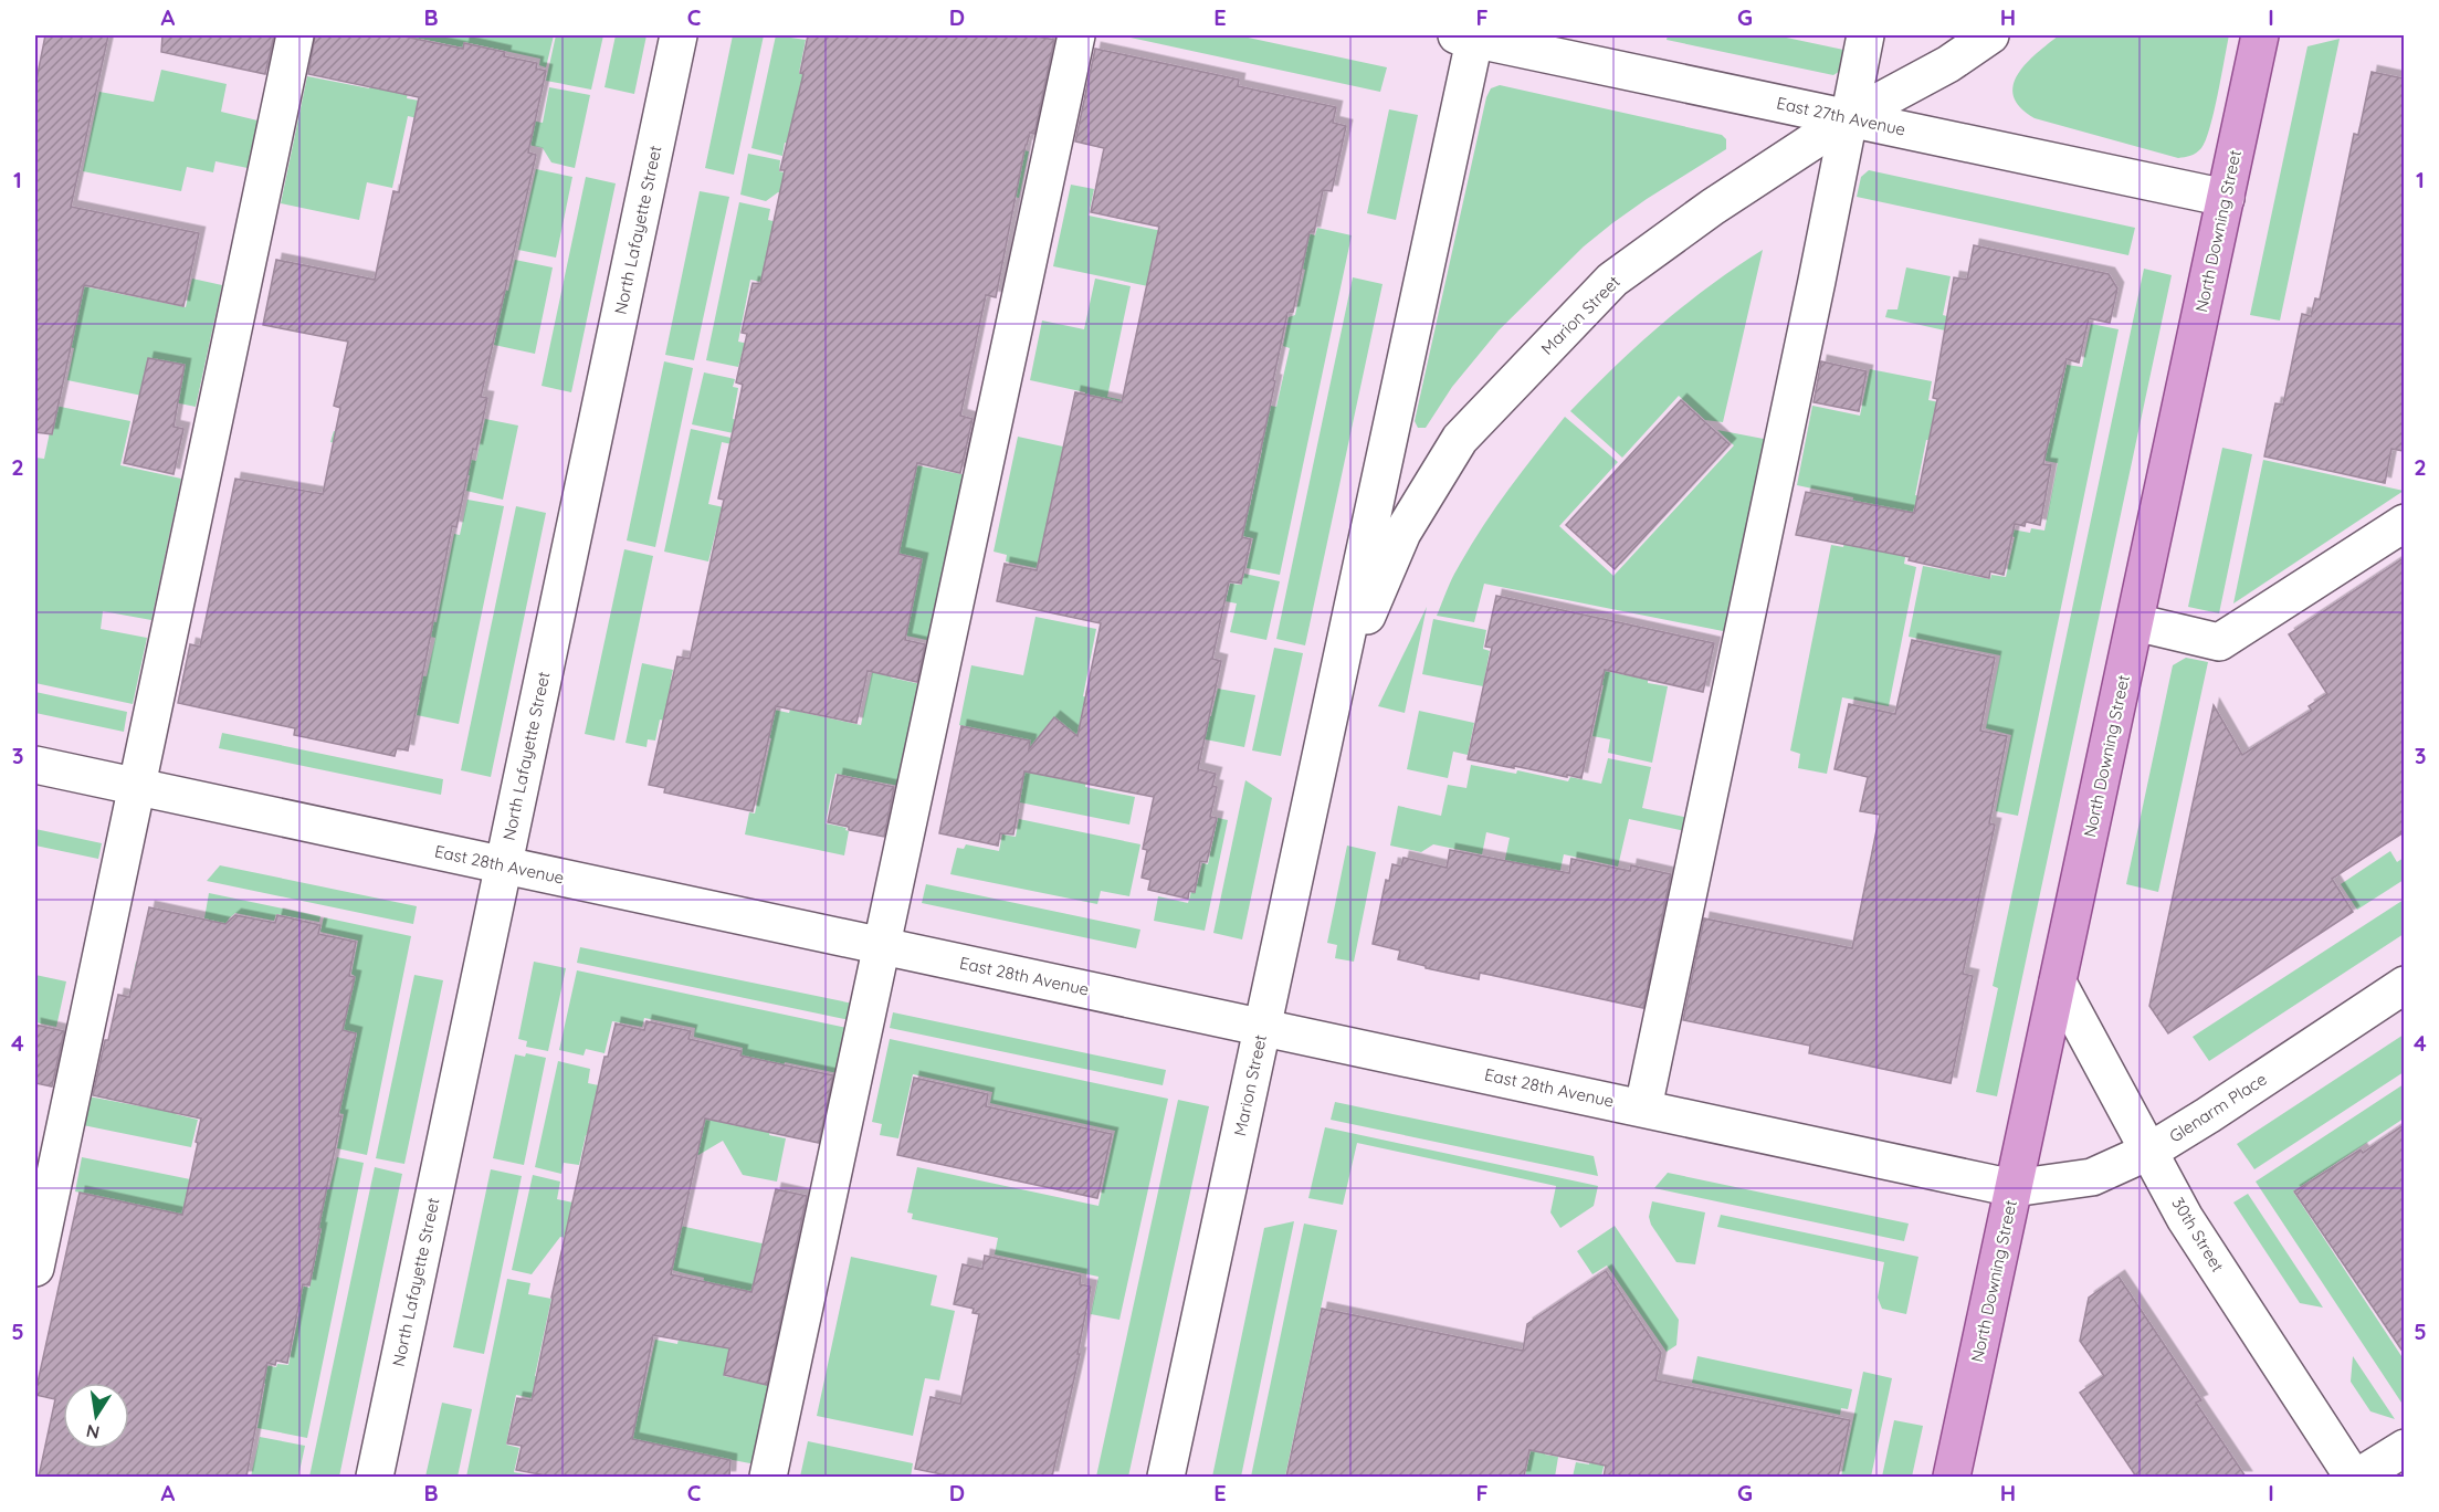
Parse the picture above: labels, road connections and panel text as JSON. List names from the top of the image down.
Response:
{
  "streets": {
    "main road": ["North Downing Street"],
    "street": [
      "East 27th Avenue",
      "North Lafayette Street",
      "Marion Street",
      "East 28th Avenue",
      "Glenarm Place",
      "30th Street"
    ]
  },
  "crossings": [
    ["East 27th Avenue", "North Downing Street"],
    ["East 27th Avenue", "Marion Street"],
    ["North Lafayette Street", "East 28th Avenue"],
    ["North Downing Street", "East 28th Avenue"],
    ["North Downing Street", "Glenarm Place"],
    ["North Downing Street", "30th Street"],
    ["Marion Street", "East 28th Avenue"],
    ["East 28th Avenue", "Glenarm Place"],
    ["Glenarm Place", "30th Street"]
  ],
  "north": "bottom",
  "grid": {
    "columns": [
      "A",
      "B",
      "C",
      "D",
      "E",
      "F",
      "G",
      "H",
      "I"
    ],
    "rows": [
      "1",
      "2",
      "3",
      "4",
      "5"
    ]
  }
}
